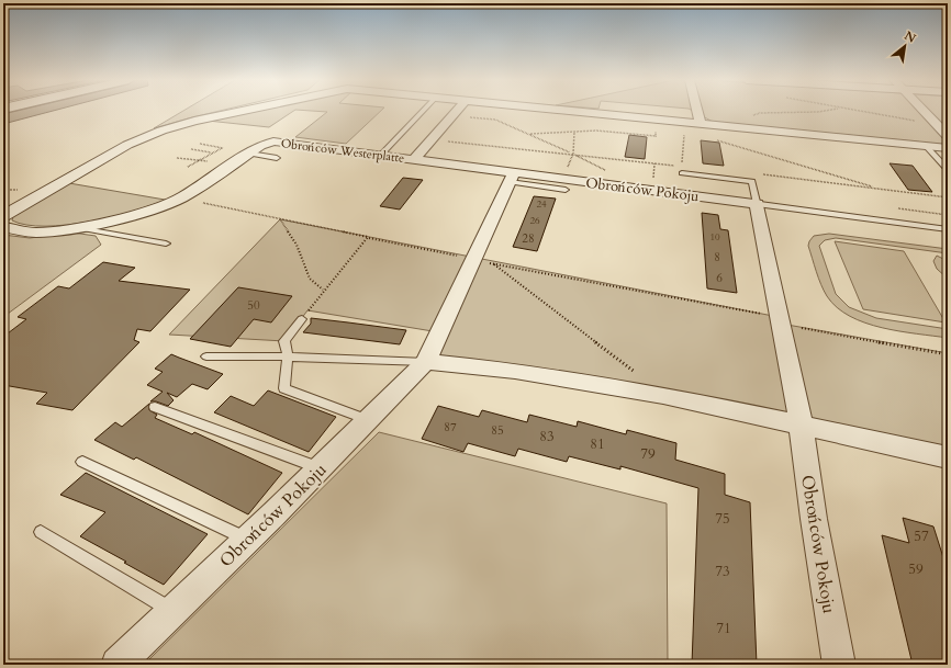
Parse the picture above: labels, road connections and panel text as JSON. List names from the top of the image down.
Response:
{
  "streets": {
    "street": ["Obrońców Westerplatte", "Obrońców Pokoju"]
  },
  "crossings": [
    ["Obrońców Westerplatte", "Obrońców Pokoju"]
  ],
  "house_numbers": [
    "24",
    "26",
    "10",
    "28",
    "8",
    "6",
    "50",
    "87",
    "85",
    "83",
    "81",
    "79",
    "75",
    "57",
    "59",
    "73",
    "71"
  ],
  "north": "top right"
}
